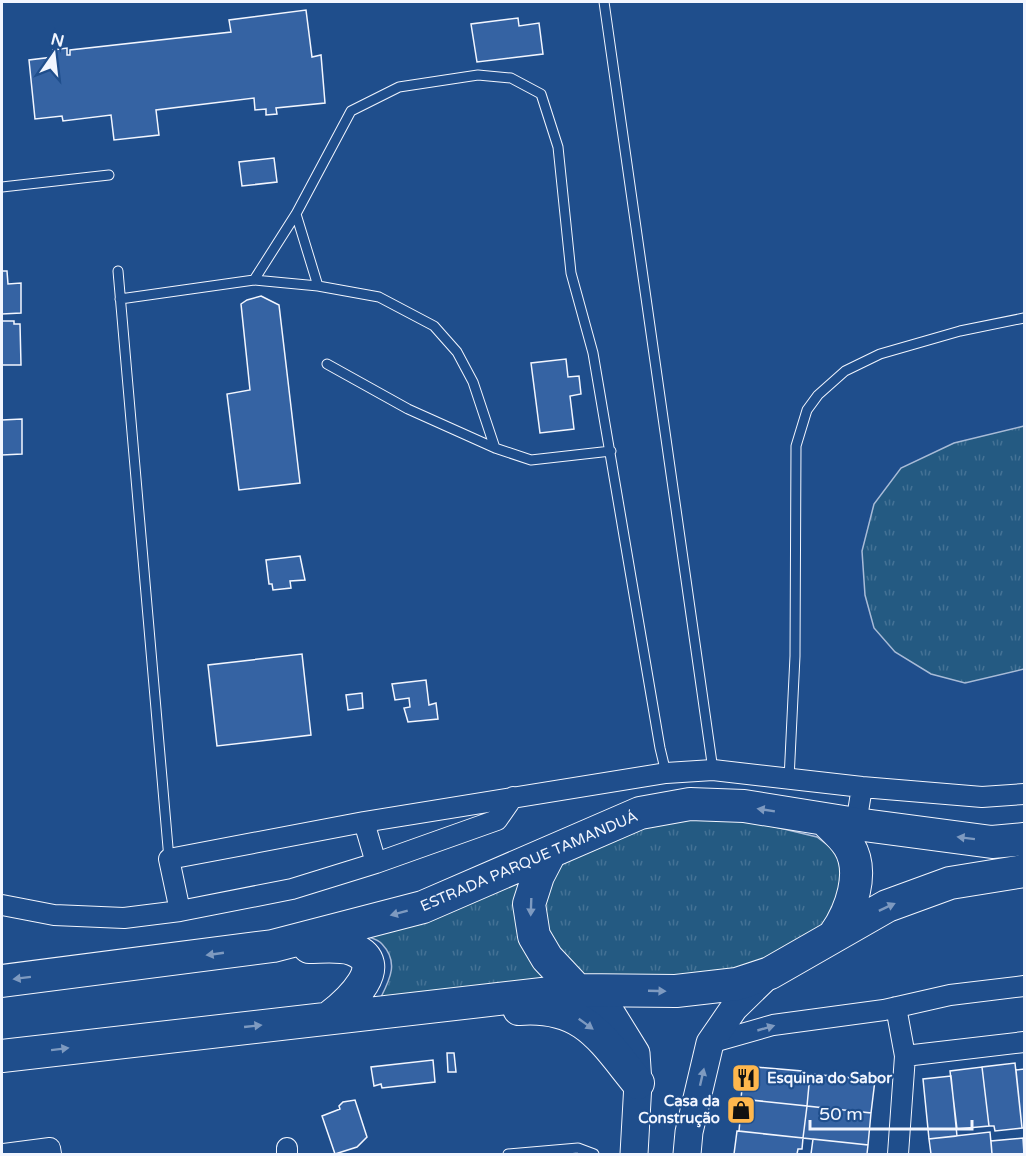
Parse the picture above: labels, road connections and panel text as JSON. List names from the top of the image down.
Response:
{
  "streets": {
    "main road": ["ESTRADA PARQUE TAMANDUÁ"]
  },
  "places": {
    "restaurant": ["Esquina do Sabor"],
    "shop": ["Casa da Construção"]
  },
  "scale_bar": "50 m",
  "north": "top"
}
